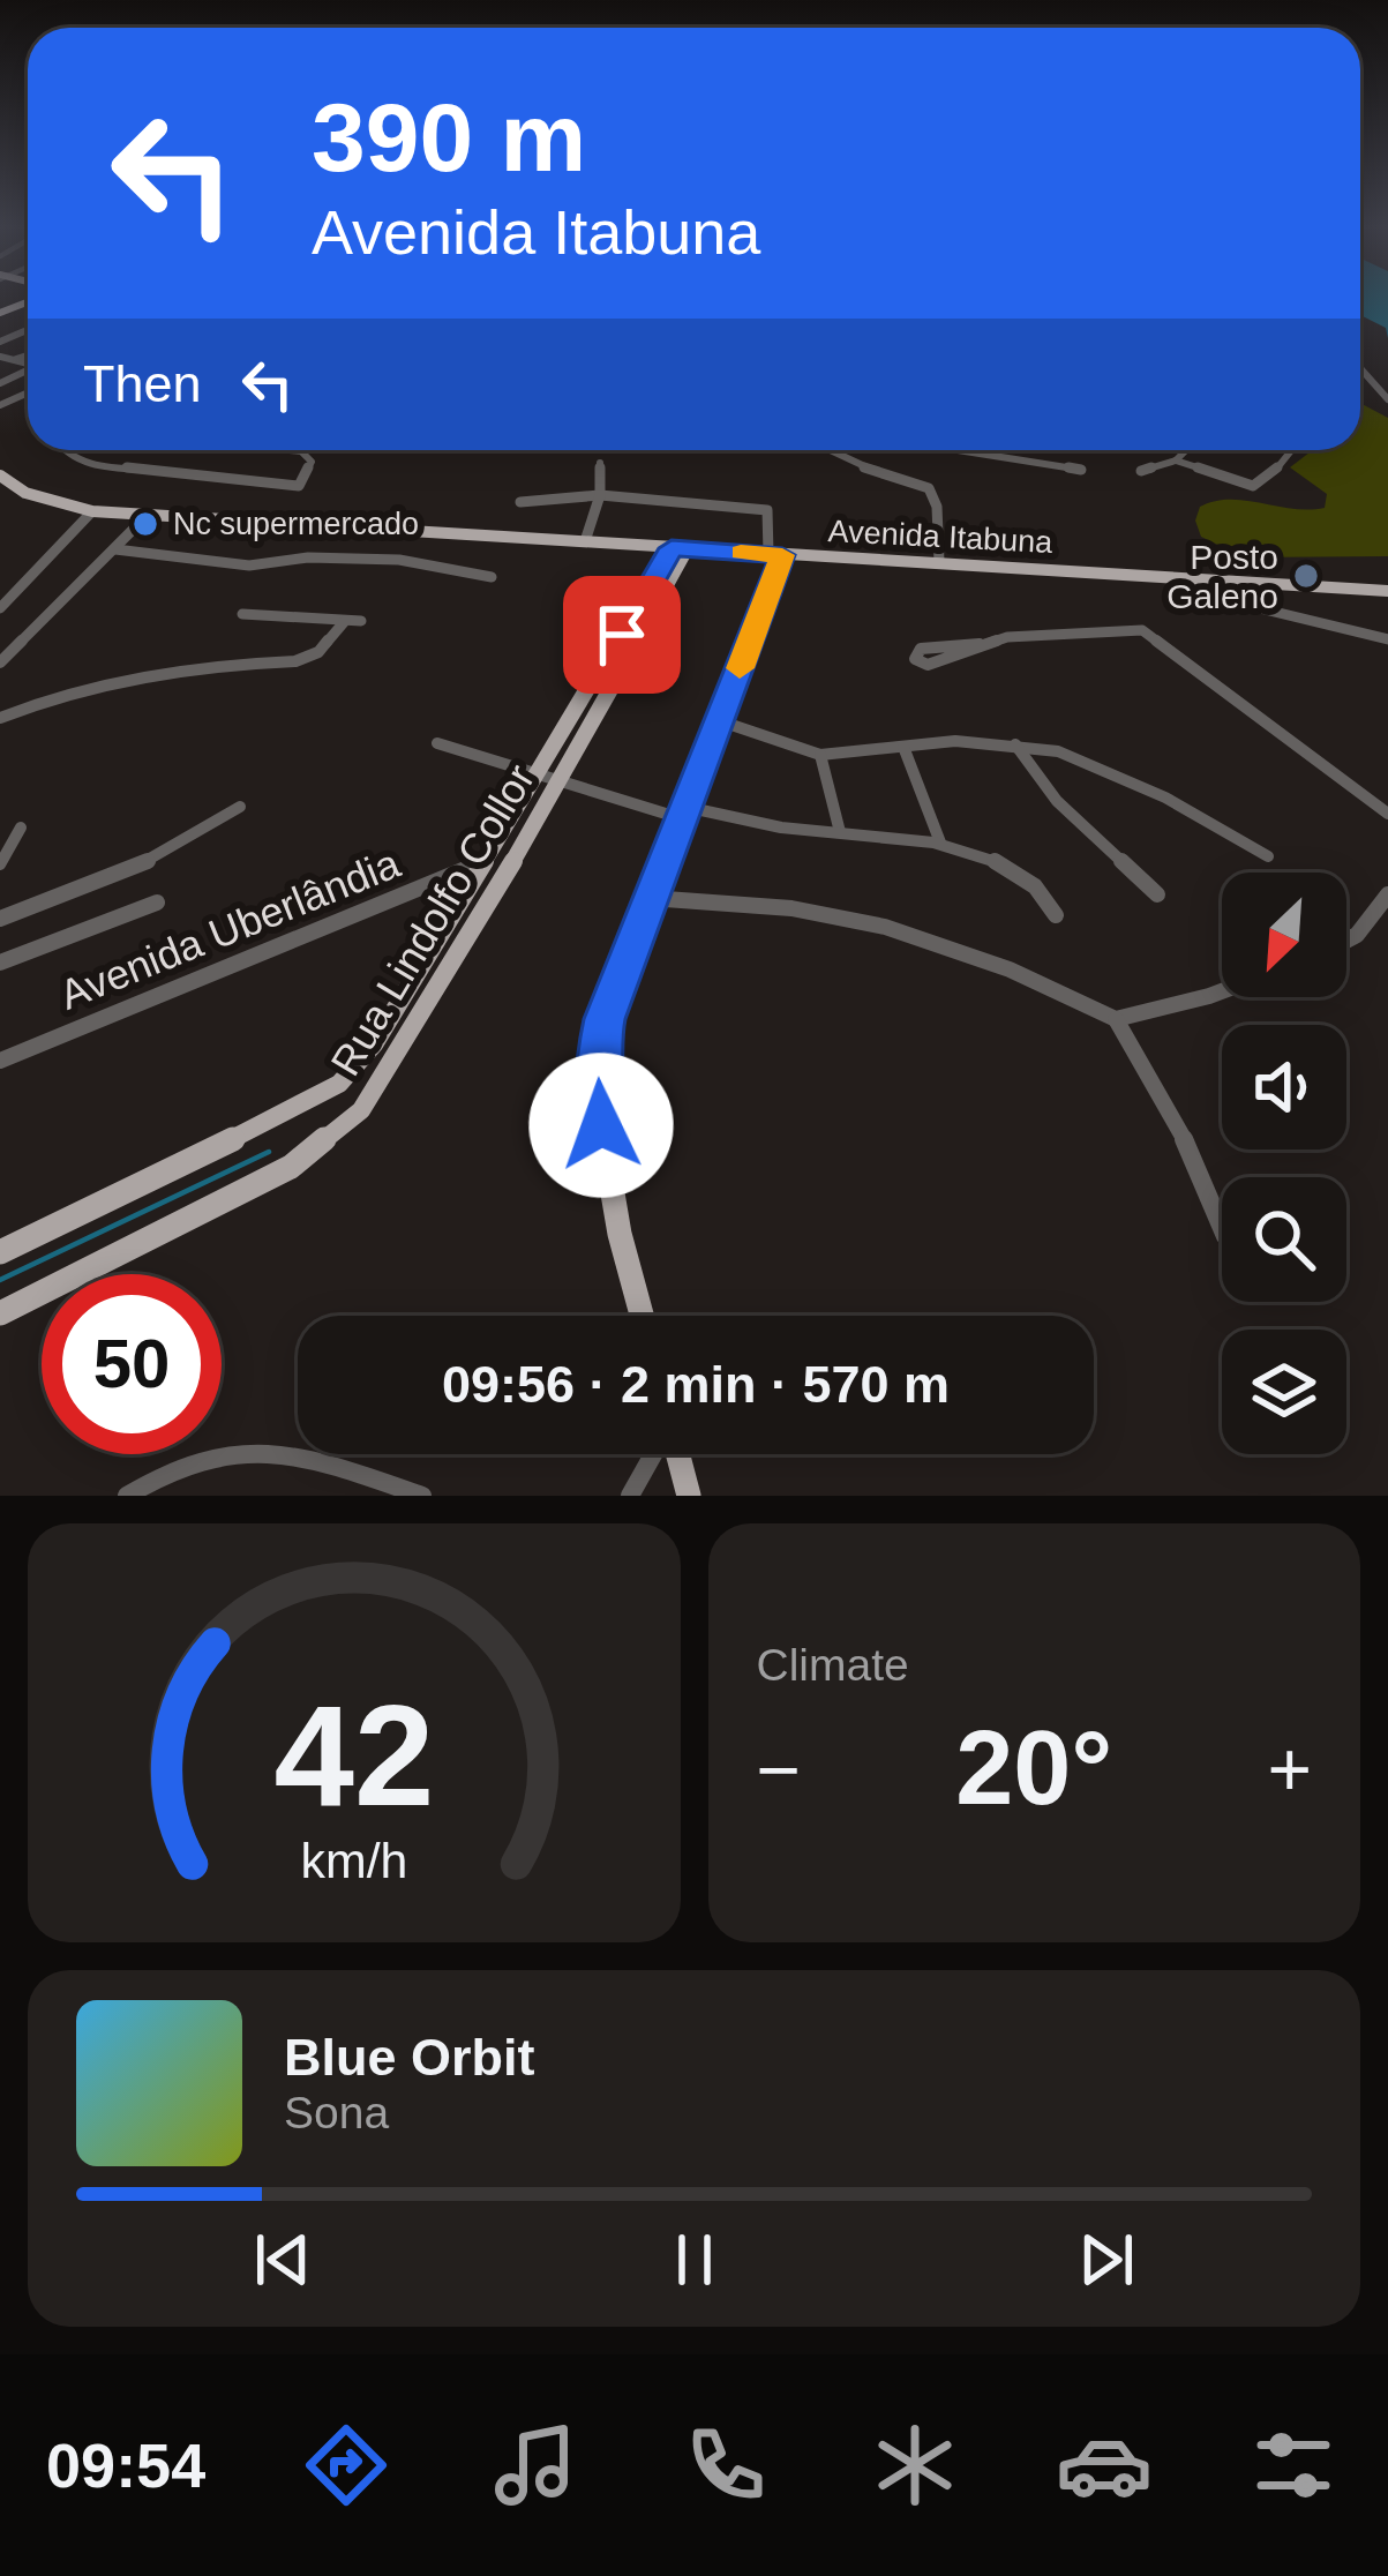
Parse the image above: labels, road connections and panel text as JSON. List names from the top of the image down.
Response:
{
  "streets": {
    "main road": ["Avenida Itabuna", "Rua Lindolfo Collor"],
    "street": ["Avenida Uberlândia"]
  },
  "crossings": [
    ["Avenida Itabuna", "Rua Lindolfo Collor"],
    ["Rua Lindolfo Collor", "Avenida Uberlândia"]
  ],
  "places": ["Nc supermercado", "Posto Galeno"],
  "north": "bottom left",
  "page": {
    "turn": ["390 m", "Avenida Itabuna"],
    "then": "Then",
    "limit": "50",
    "trip": "09:56 · 2 min · 570 m",
    "tile": "Climate",
    "heat": ["−", "20°", "+"],
    "song": ["Blue Orbit", "Sona"],
    "tabs": "09:54",
    "gauge": ["42", "km/h"]
  }
}
